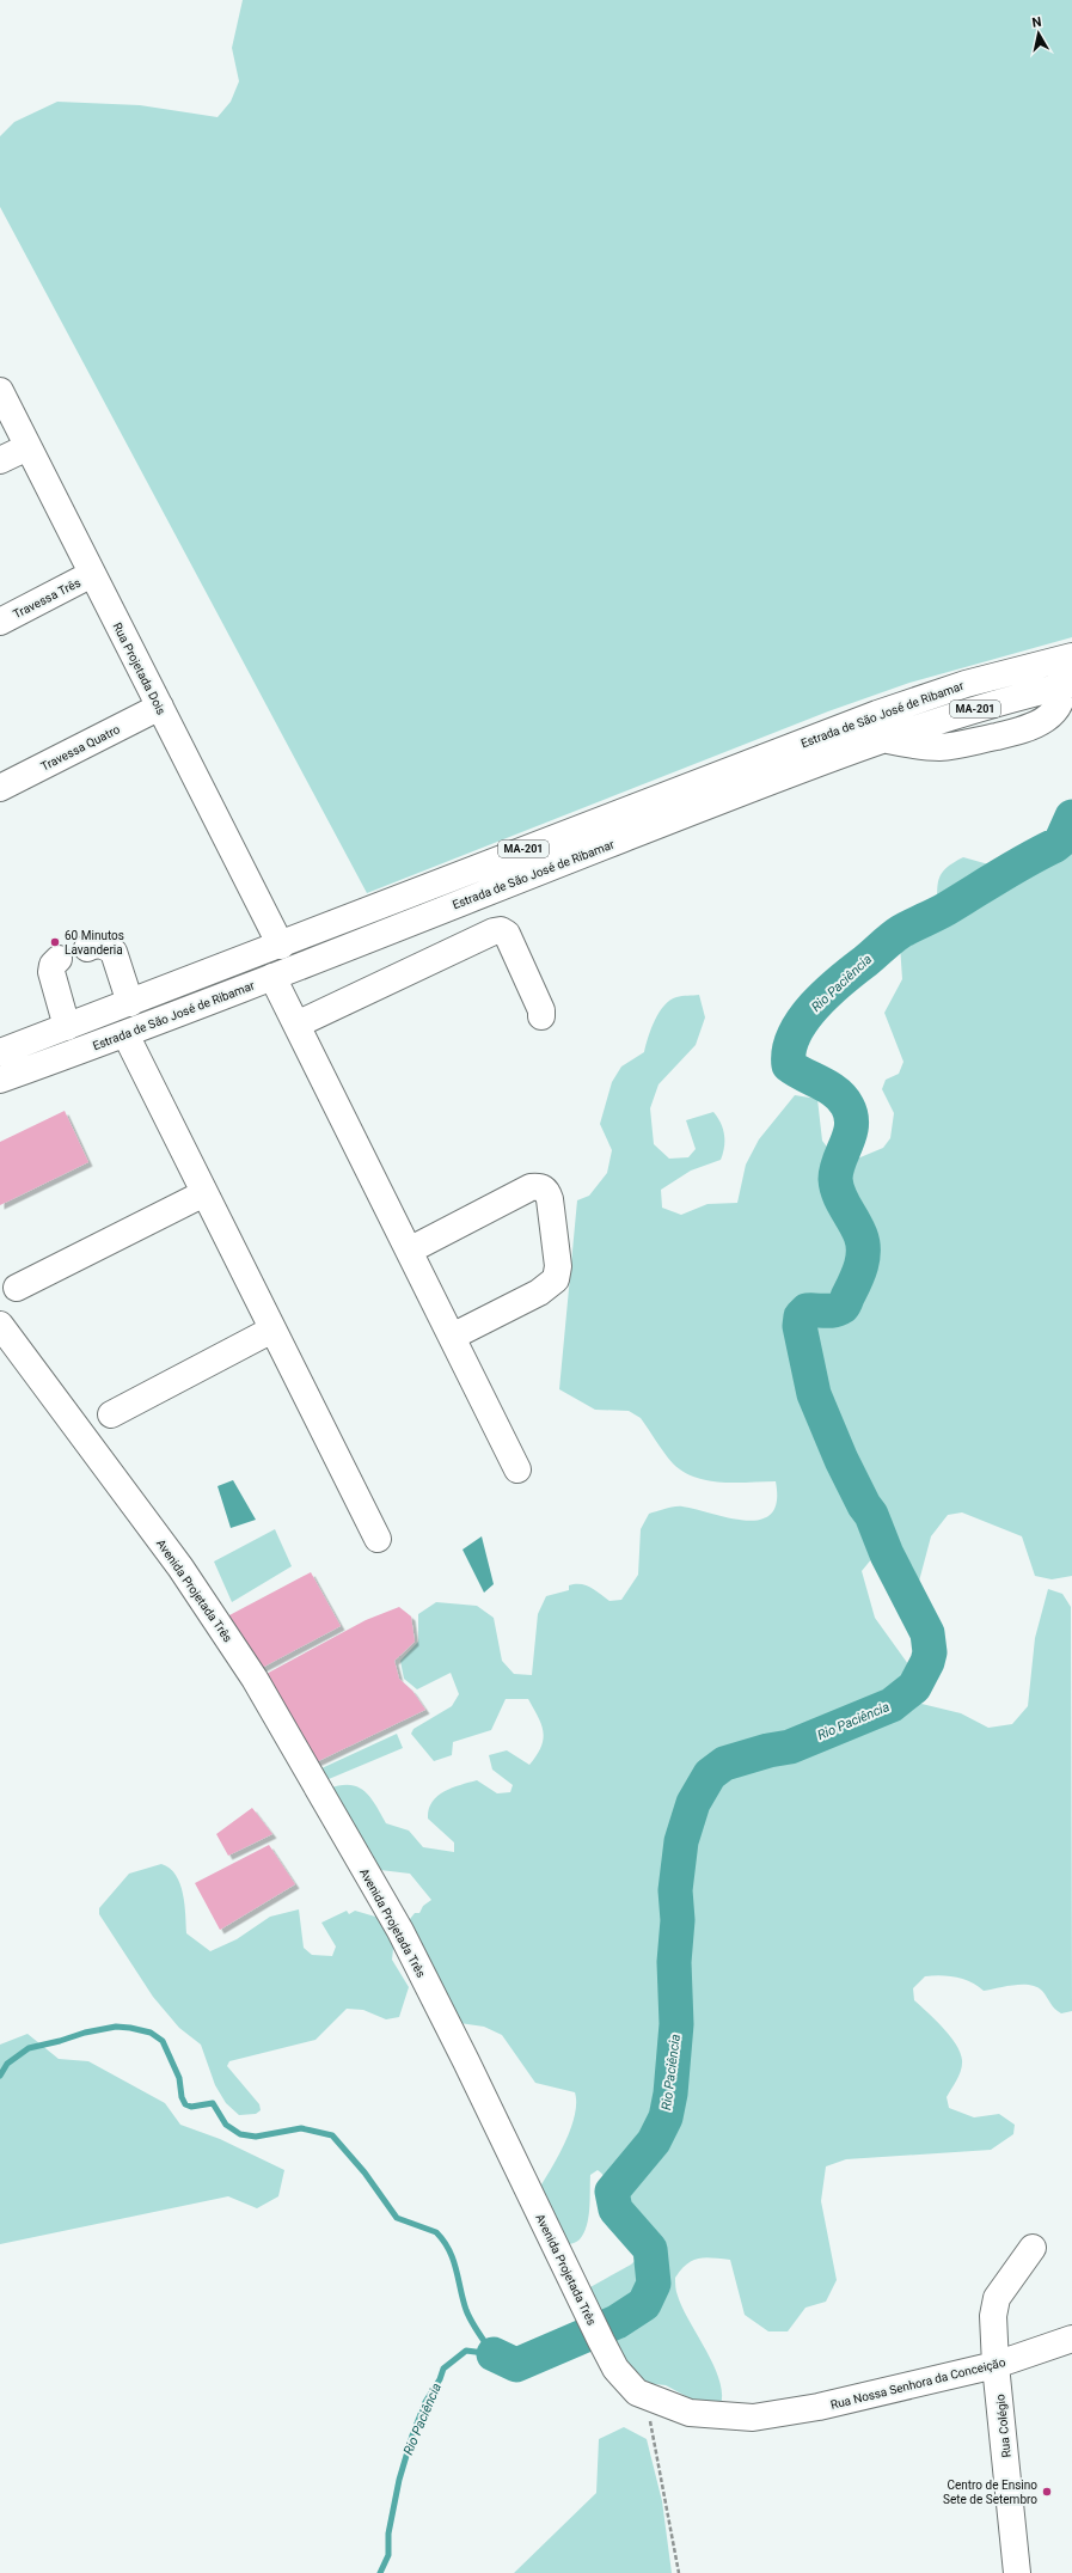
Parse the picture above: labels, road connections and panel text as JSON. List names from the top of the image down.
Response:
{
  "streets": {
    "street": [
      "Travessa Três",
      "Rua Projetada Dois",
      "MA-201",
      "Estrada de São José de Ribamar",
      "Travessa Quatro",
      "Avenida Projetada Três",
      "Rua Nossa Senhora da Conceição",
      "Rua Colégio"
    ]
  },
  "crossings": [
    ["Travessa Três", "Rua Projetada Dois"],
    ["Rua Projetada Dois", "Estrada de São José de Ribamar"],
    ["Rua Projetada Dois", "Travessa Quatro"],
    ["Avenida Projetada Três", "Rua Nossa Senhora da Conceição"],
    ["Rua Nossa Senhora da Conceição", "Rua Colégio"]
  ],
  "water": ["Rio Paciência"],
  "places": ["60 Minutos Lavanderia", "Centro de Ensino Sete de Setembro"],
  "north": "top"
}
